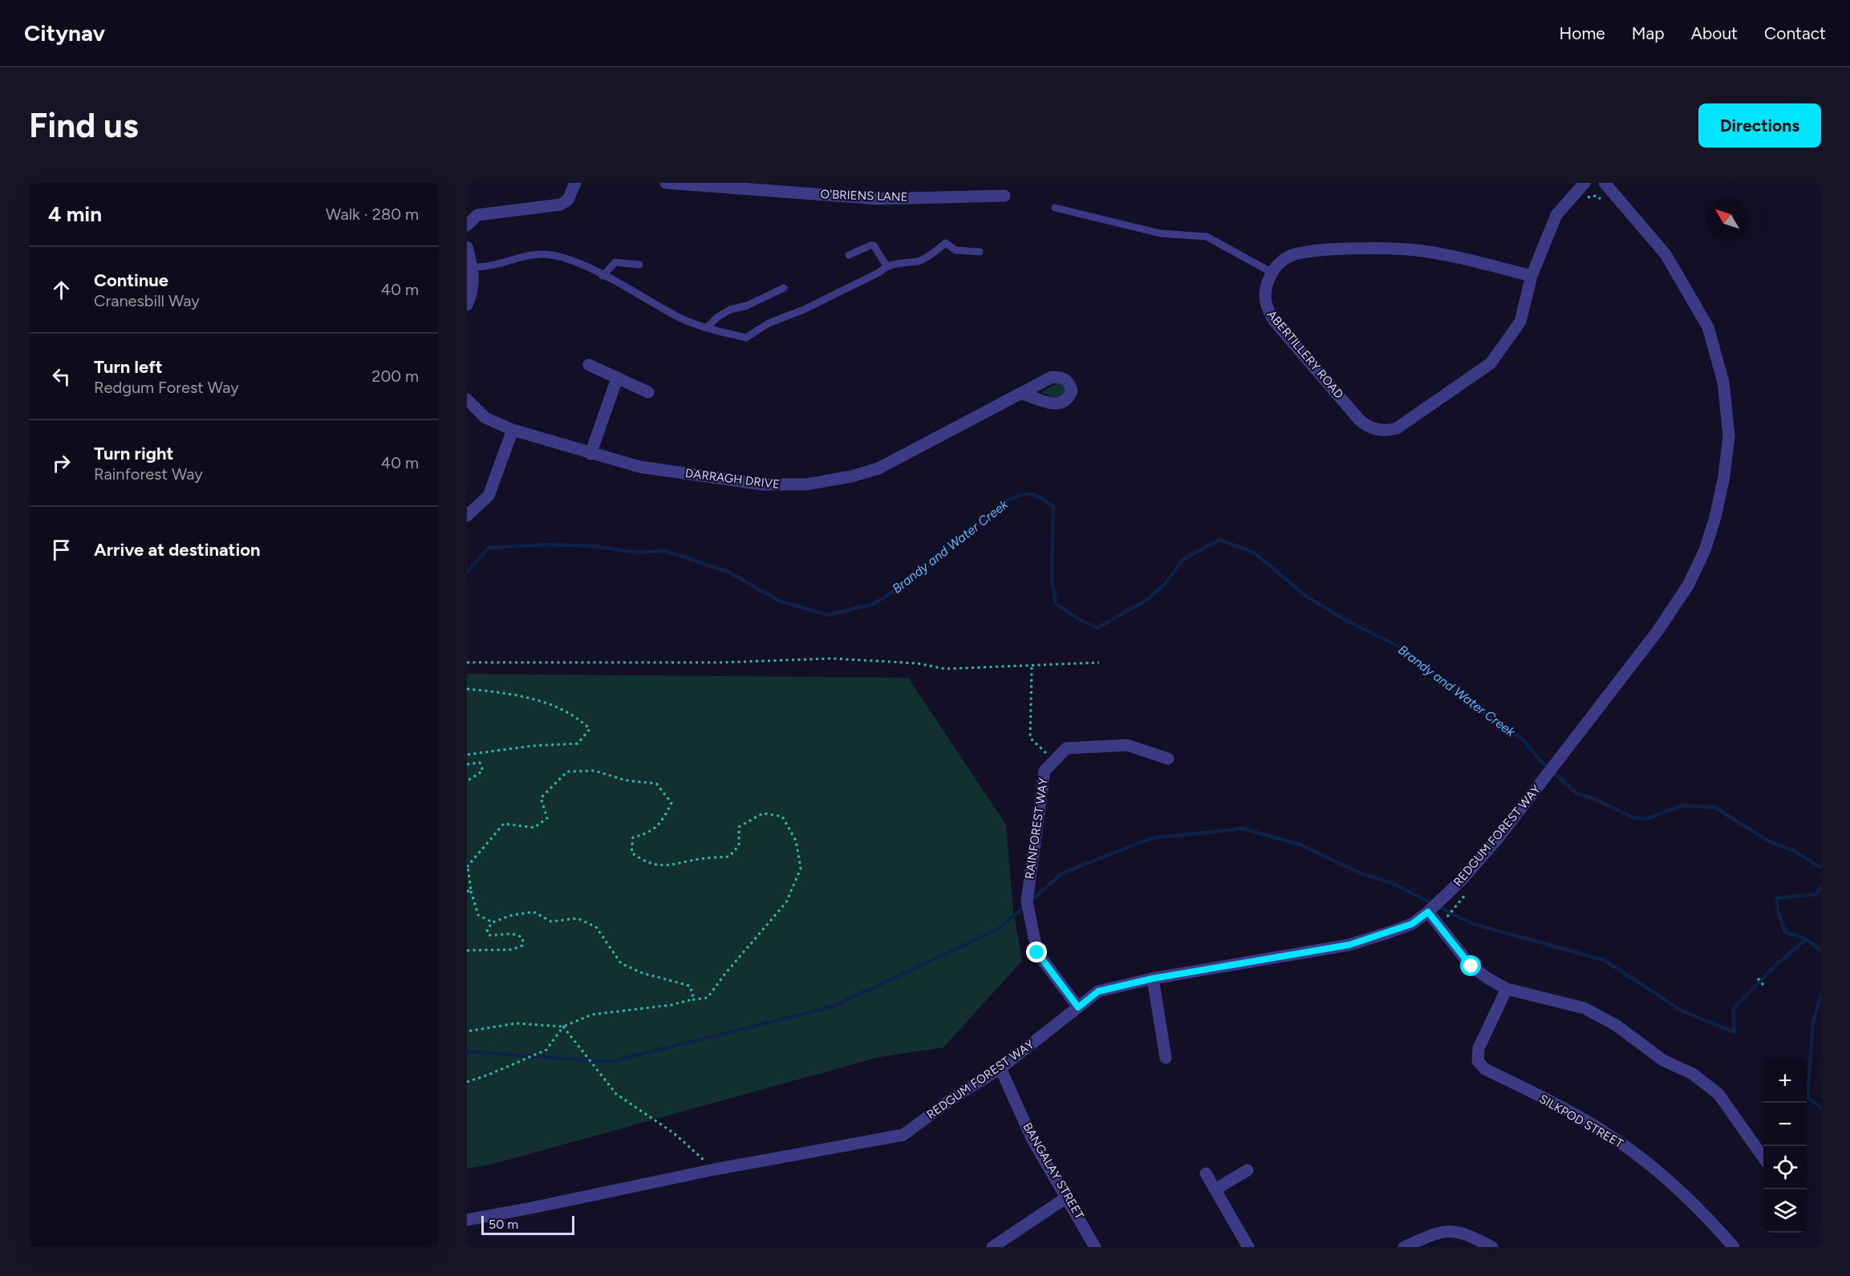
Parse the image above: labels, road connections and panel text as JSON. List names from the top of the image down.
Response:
{
  "streets": {
    "street": [
      "O'BRIENS LANE",
      "ABERTILLERY ROAD",
      "DARRAGH DRIVE",
      "RAINFOREST WAY",
      "REDGUM FOREST WAY",
      "SILKPOD STREET",
      "BANGALAY STREET"
    ]
  },
  "crossings": [
    ["RAINFOREST WAY", "REDGUM FOREST WAY"],
    ["REDGUM FOREST WAY", "BANGALAY STREET"]
  ],
  "water": ["Brandy and Water Creek"],
  "scale_bar": "50 m",
  "north": "top left",
  "page": {
    "header": "Citynav",
    "nav": [
      "Home",
      "Map",
      "About",
      "Contact"
    ],
    "buttons": "Directions",
    "title": "Find us",
    "heading": ["4 min", "Walk · 280 m"],
    "list": [
      ["Continue", "Cranesbill Way", "40 m"],
      ["Turn left", "Redgum Forest Way", "200 m"],
      ["Turn right", "Rainforest Way", "40 m"],
      "Arrive at destination"
    ],
    "map_buttons": ["+", "−"],
    "scale": "50 m"
  }
}
